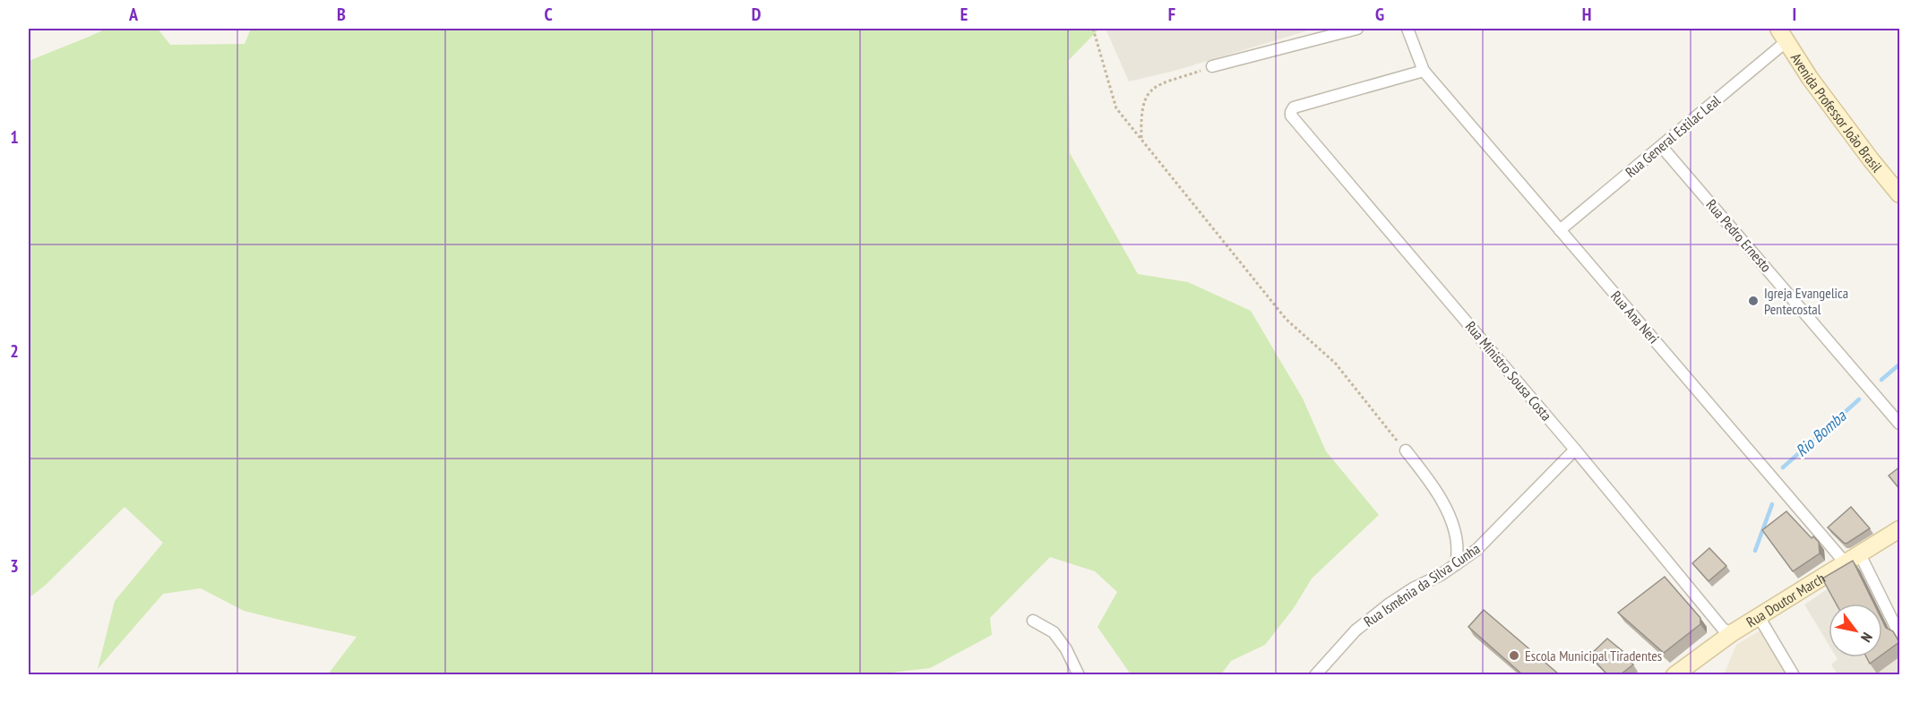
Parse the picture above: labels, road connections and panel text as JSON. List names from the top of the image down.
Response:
{
  "streets": {
    "main road": ["Avenida Professor João Brasil", "Rua Doutor March"],
    "street": [
      "Rua General Estilac Leal",
      "Rua Pedro Ernesto",
      "Rua Ana Neri",
      "Rua Ministro Sousa Costa",
      "Rua Ismênia da Silva Cunha"
    ]
  },
  "crossings": [
    ["Avenida Professor João Brasil", "Rua General Estilac Leal"],
    ["Rua General Estilac Leal", "Rua Pedro Ernesto"],
    ["Rua General Estilac Leal", "Rua Ana Neri"],
    ["Rua Ana Neri", "Rua Ministro Sousa Costa"],
    ["Rua Ana Neri", "Rua Doutor March"],
    ["Rua Ministro Sousa Costa", "Rua Ismênia da Silva Cunha"],
    ["Rua Ministro Sousa Costa", "Rua Doutor March"]
  ],
  "water": ["Rio Bomba"],
  "places": ["Igreja Evangelica Pentecostal", "Escola Municipal Tiradentes"],
  "north": "bottom right",
  "grid": {
    "columns": [
      "A",
      "B",
      "C",
      "D",
      "E",
      "F",
      "G",
      "H",
      "I"
    ],
    "rows": ["1", "2", "3"]
  }
}
